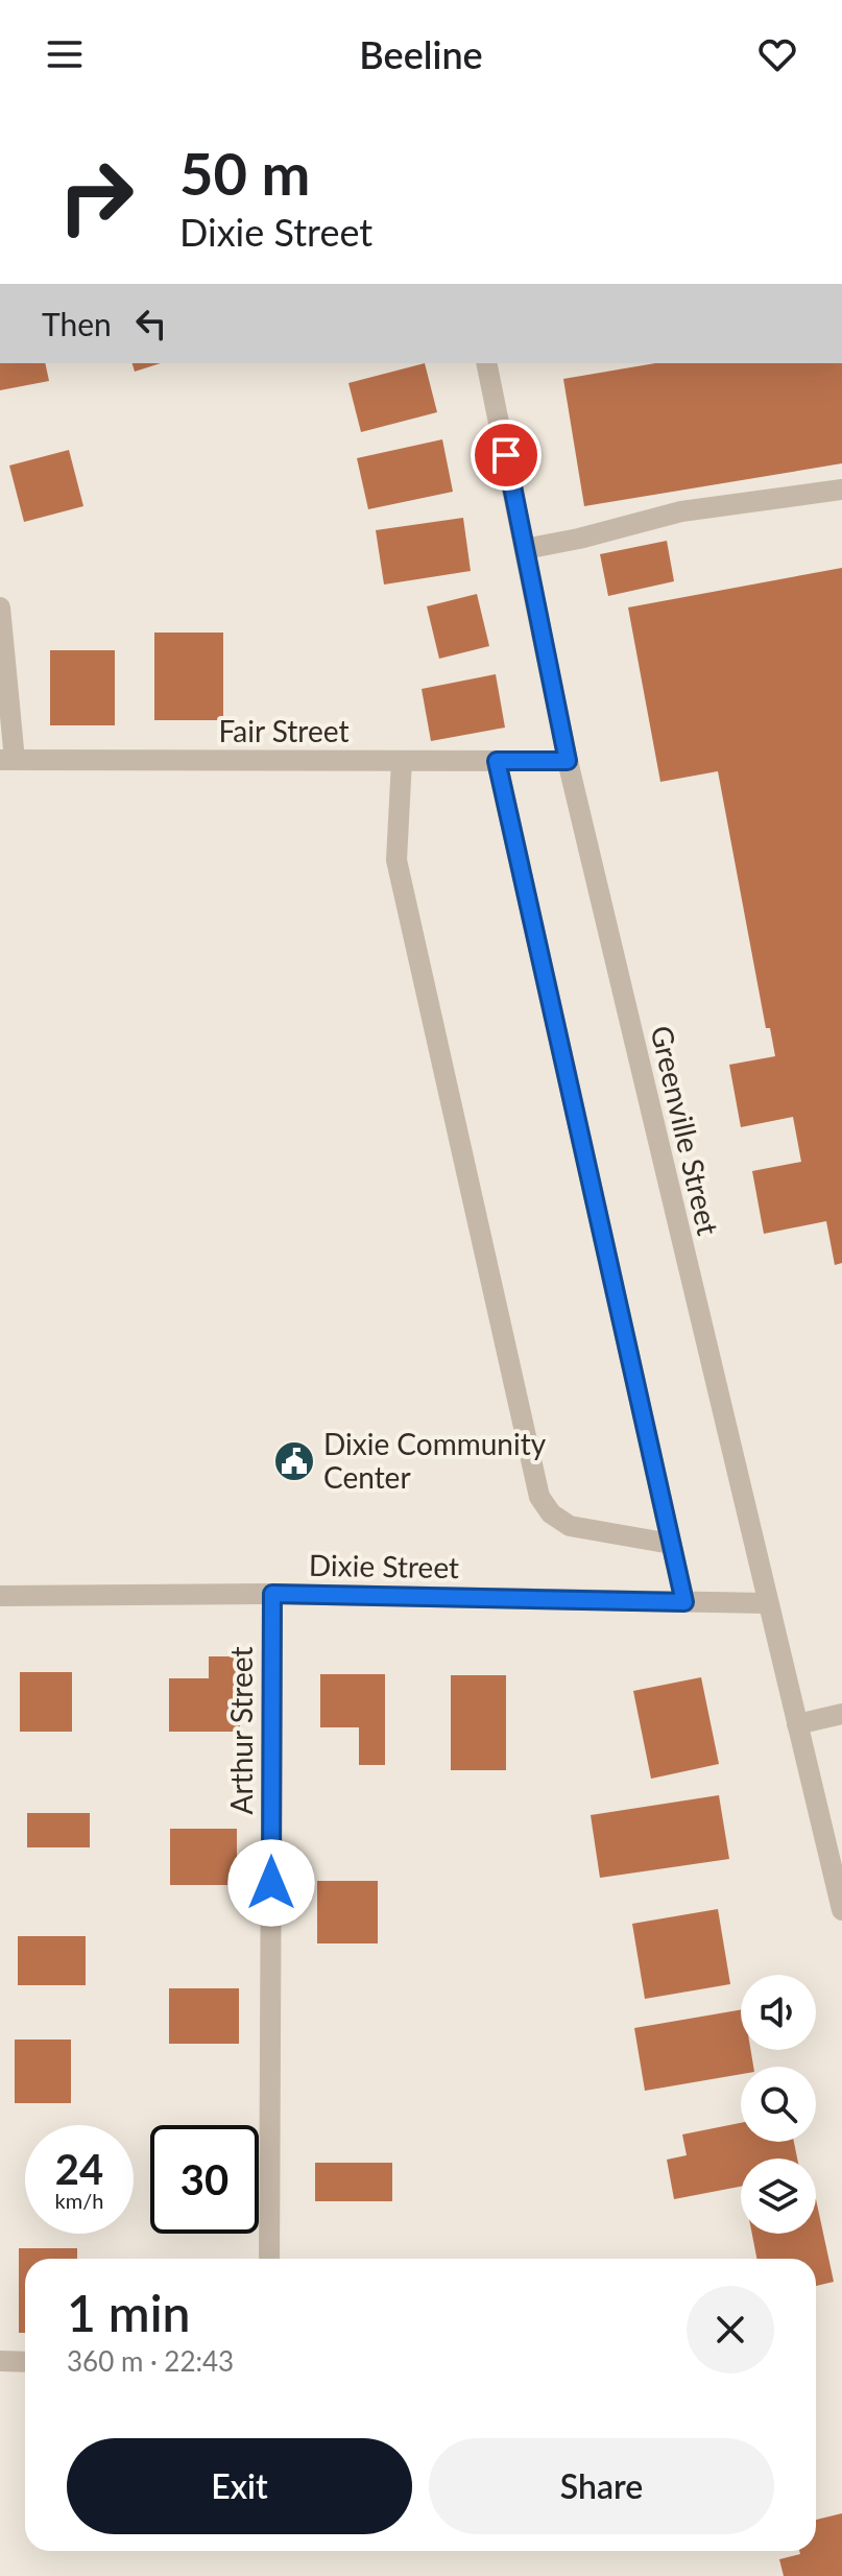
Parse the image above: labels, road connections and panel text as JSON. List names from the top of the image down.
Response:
{
  "streets": {
    "street": [
      "Fair Street",
      "Greenville Street",
      "Dixie Street",
      "Arthur Street"
    ]
  },
  "crossings": [
    ["Fair Street", "Greenville Street"],
    ["Greenville Street", "Dixie Street"],
    ["Dixie Street", "Arthur Street"]
  ],
  "places": {
    "public building": ["Dixie Community Center"]
  },
  "page": {
    "header": "Beeline",
    "turn": ["50 m", "Dixie Street"],
    "then": "Then",
    "speed": "24 km/h",
    "limit": "30",
    "heading": ["1 min", "360 m · 22:43"],
    "buttons": ["Exit", "Share"]
  }
}
